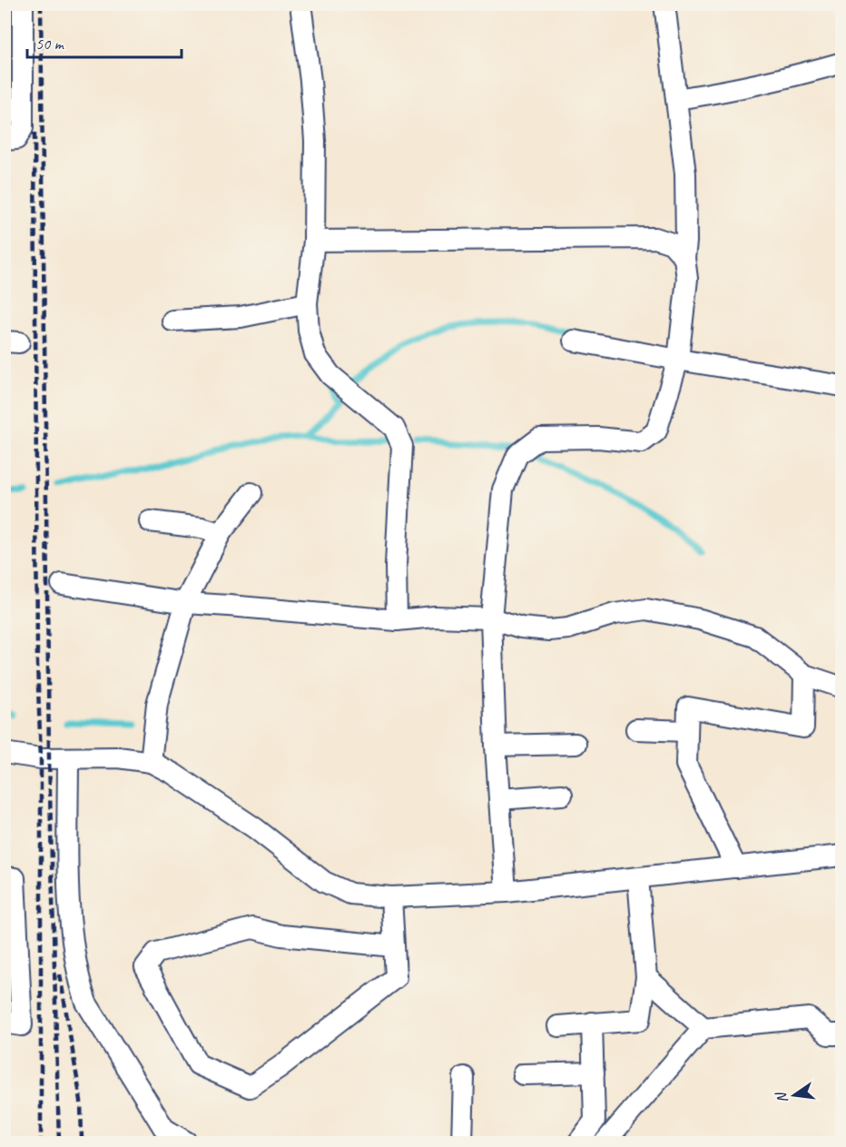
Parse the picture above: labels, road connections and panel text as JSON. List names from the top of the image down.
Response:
{
  "scale_bar": "50 m",
  "north": "left"
}
